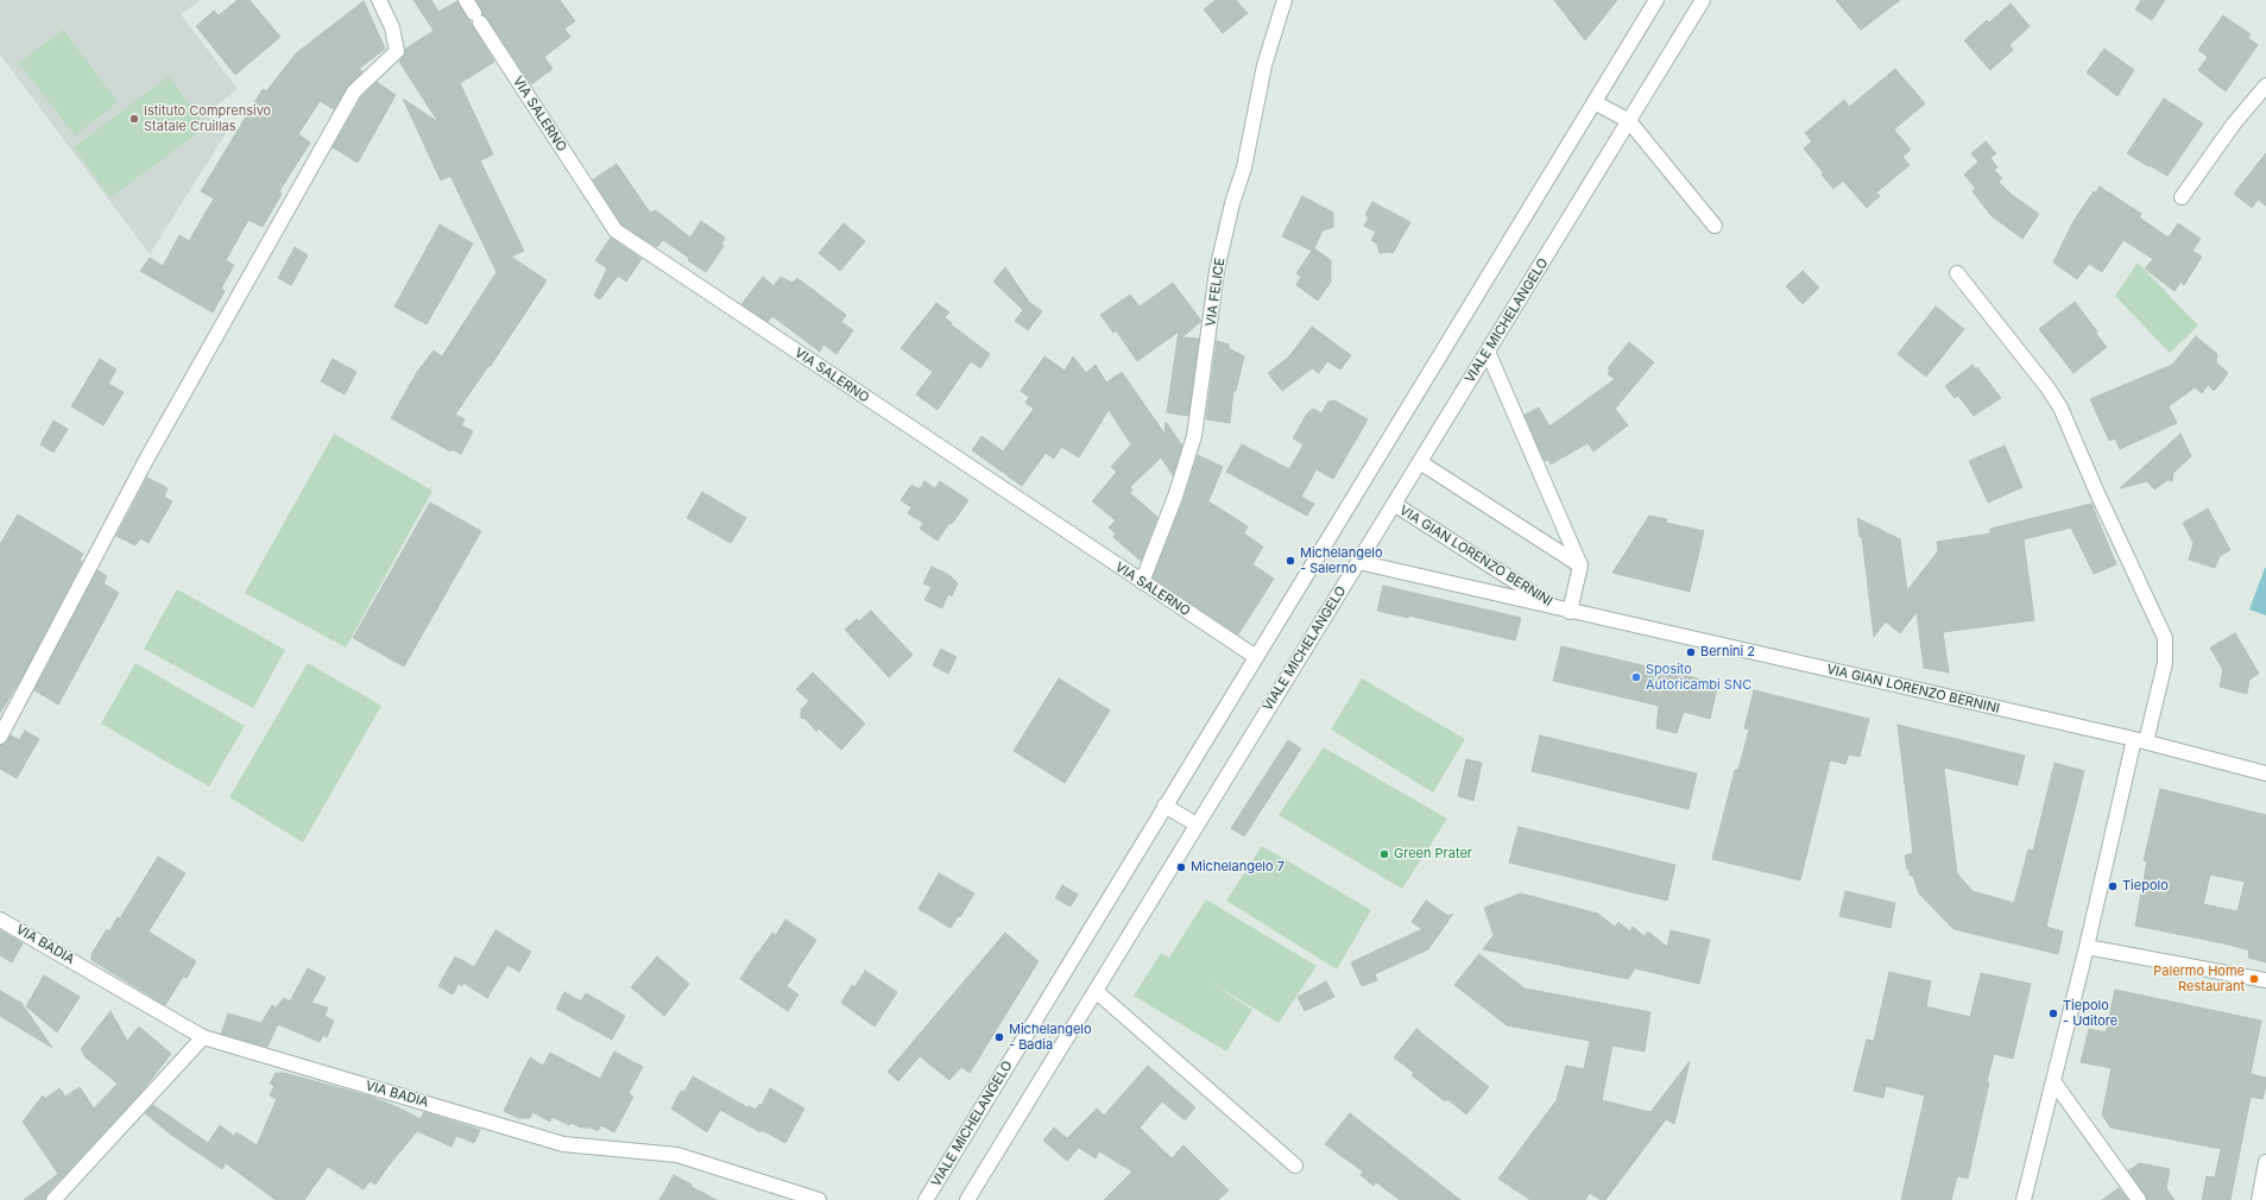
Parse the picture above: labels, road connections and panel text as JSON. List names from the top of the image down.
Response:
{
  "streets": {
    "street": [
      "VIA SALERNO",
      "VIA FELICE",
      "VIALE MICHELANGELO",
      "VIA GIAN LORENZO BERNINI",
      "VIA BADIA"
    ]
  },
  "crossings": [
    ["VIA SALERNO", "VIA FELICE"],
    ["VIA SALERNO", "VIALE MICHELANGELO"],
    ["VIALE MICHELANGELO", "VIA GIAN LORENZO BERNINI"]
  ],
  "places": [
    "Istituto Comprensivo Statale Cruillas",
    "Michelangelo - Salerno",
    "Bernini 2",
    "Sposito Autoricambi SNC",
    "Green Prater",
    "Michelangelo 7",
    "Tiepolo",
    "Palermo Home Restaurant",
    "Tiepolo - Uditore",
    "Michelangelo - Badia"
  ]
}
